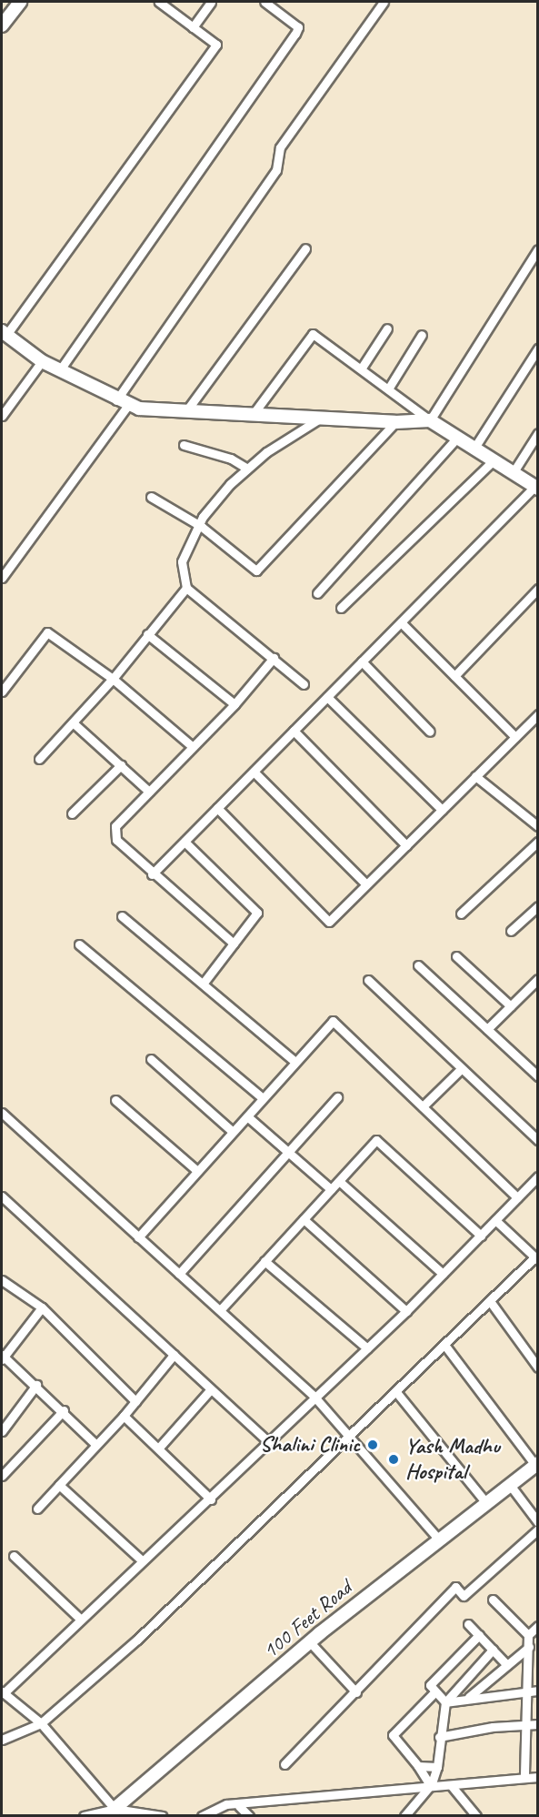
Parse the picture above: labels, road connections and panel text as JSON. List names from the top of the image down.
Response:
{
  "streets": {
    "main road": ["100 Feet Road"]
  },
  "places": ["Shalini Clinic", "Yash Madhu Hospital"]
}
